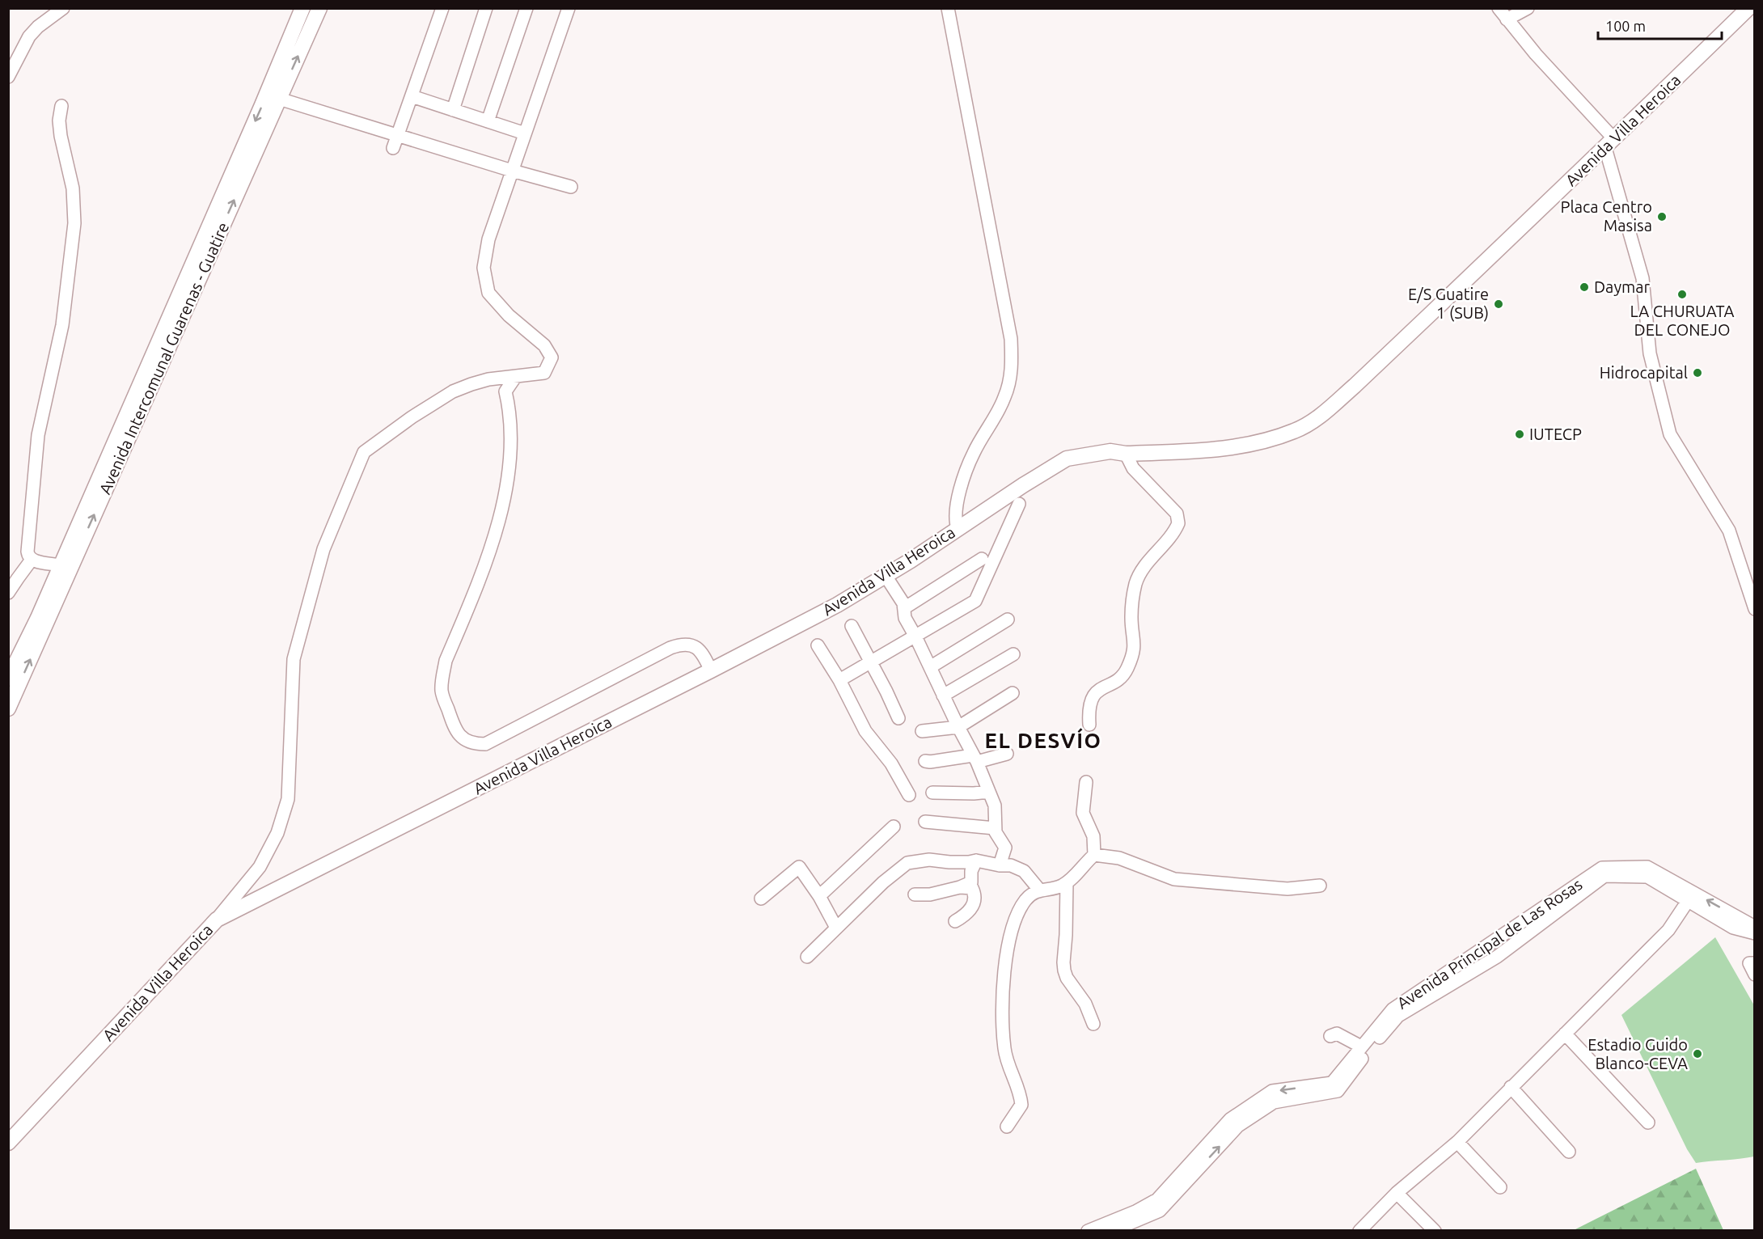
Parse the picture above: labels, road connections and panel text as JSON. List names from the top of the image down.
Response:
{
  "streets": {
    "main road": ["Avenida Villa Heroica", "Avenida Intercomunal Guarenas - Guatire"],
    "street": ["Avenida Principal de Las Rosas"]
  },
  "districts": ["EL DESVÍO"],
  "places": [
    "Placa Centro Masisa",
    "Daymar",
    "LA CHURUATA DEL CONEJO",
    "E/S Guatire 1 (SUB)",
    "Hidrocapital",
    "IUTECP",
    "Estadio Guido Blanco-CEVA"
  ],
  "scale_bar": "100 m"
}
